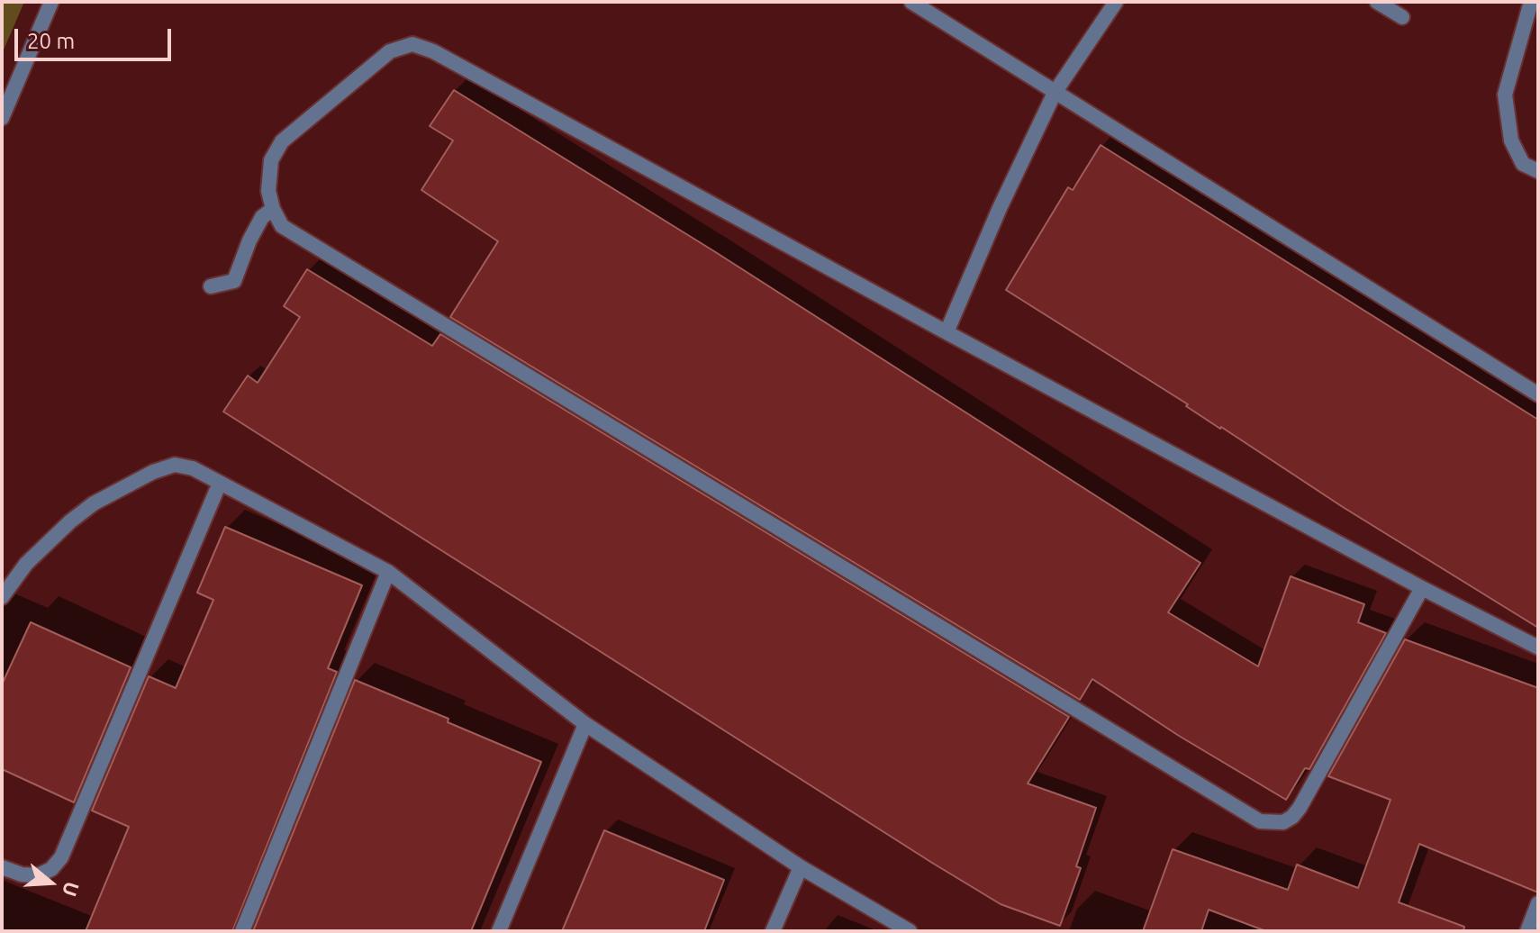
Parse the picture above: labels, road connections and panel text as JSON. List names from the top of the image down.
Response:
{
  "scale_bar": "20 m",
  "north": "right"
}
